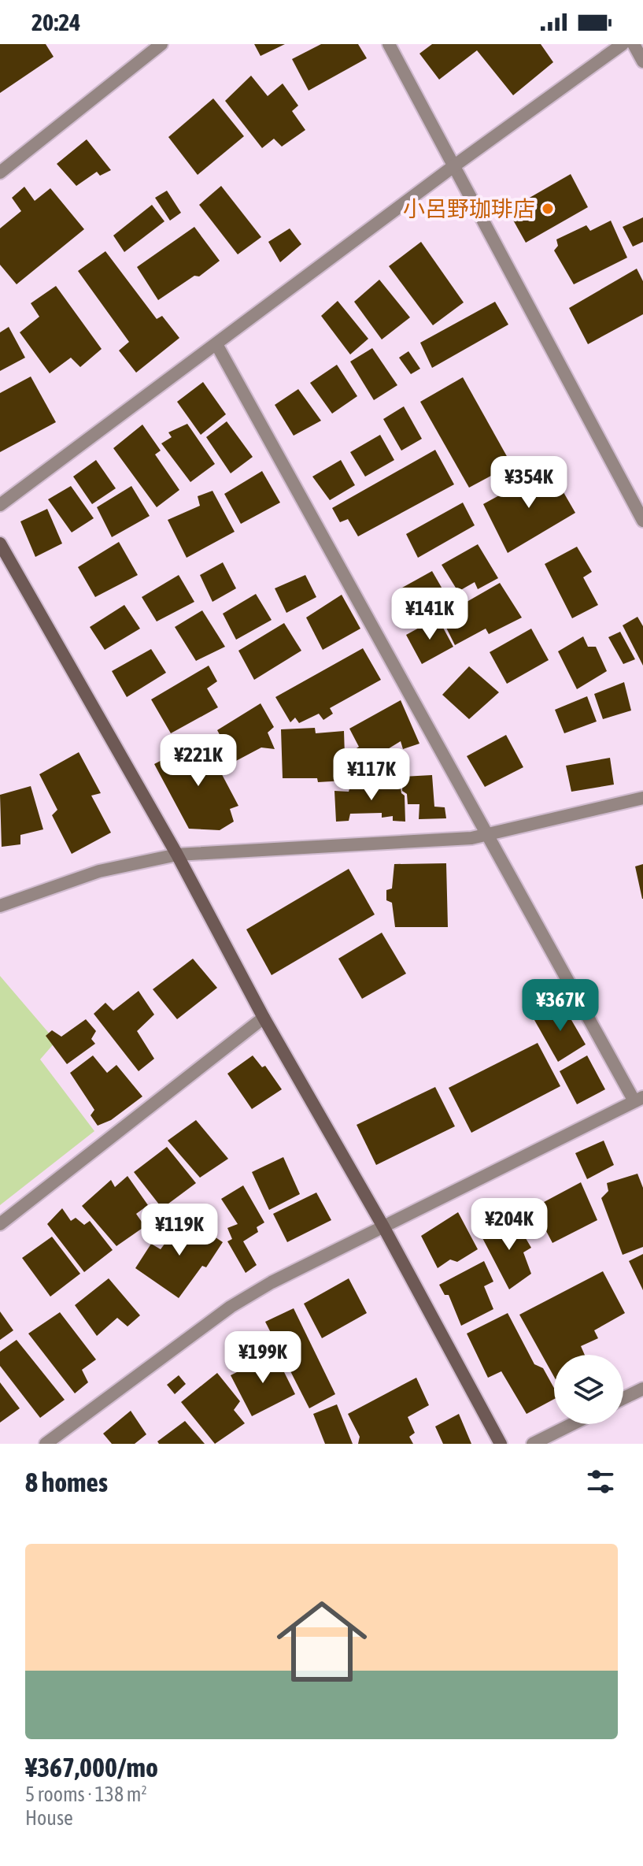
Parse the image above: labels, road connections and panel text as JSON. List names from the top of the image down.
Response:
{
  "places": ["小呂野珈琲店"],
  "page": {
    "status": "20:24",
    "price": [
      "¥354K",
      "¥141K",
      "¥221K",
      "¥117K",
      "¥367K",
      "¥204K",
      "¥119K",
      "¥199K"
    ],
    "heading": "8 homes",
    "list": [
      {
        "name": "¥367,000/mo",
        "note": "5 rooms · 138 m² · House"
      }
    ]
  }
}
